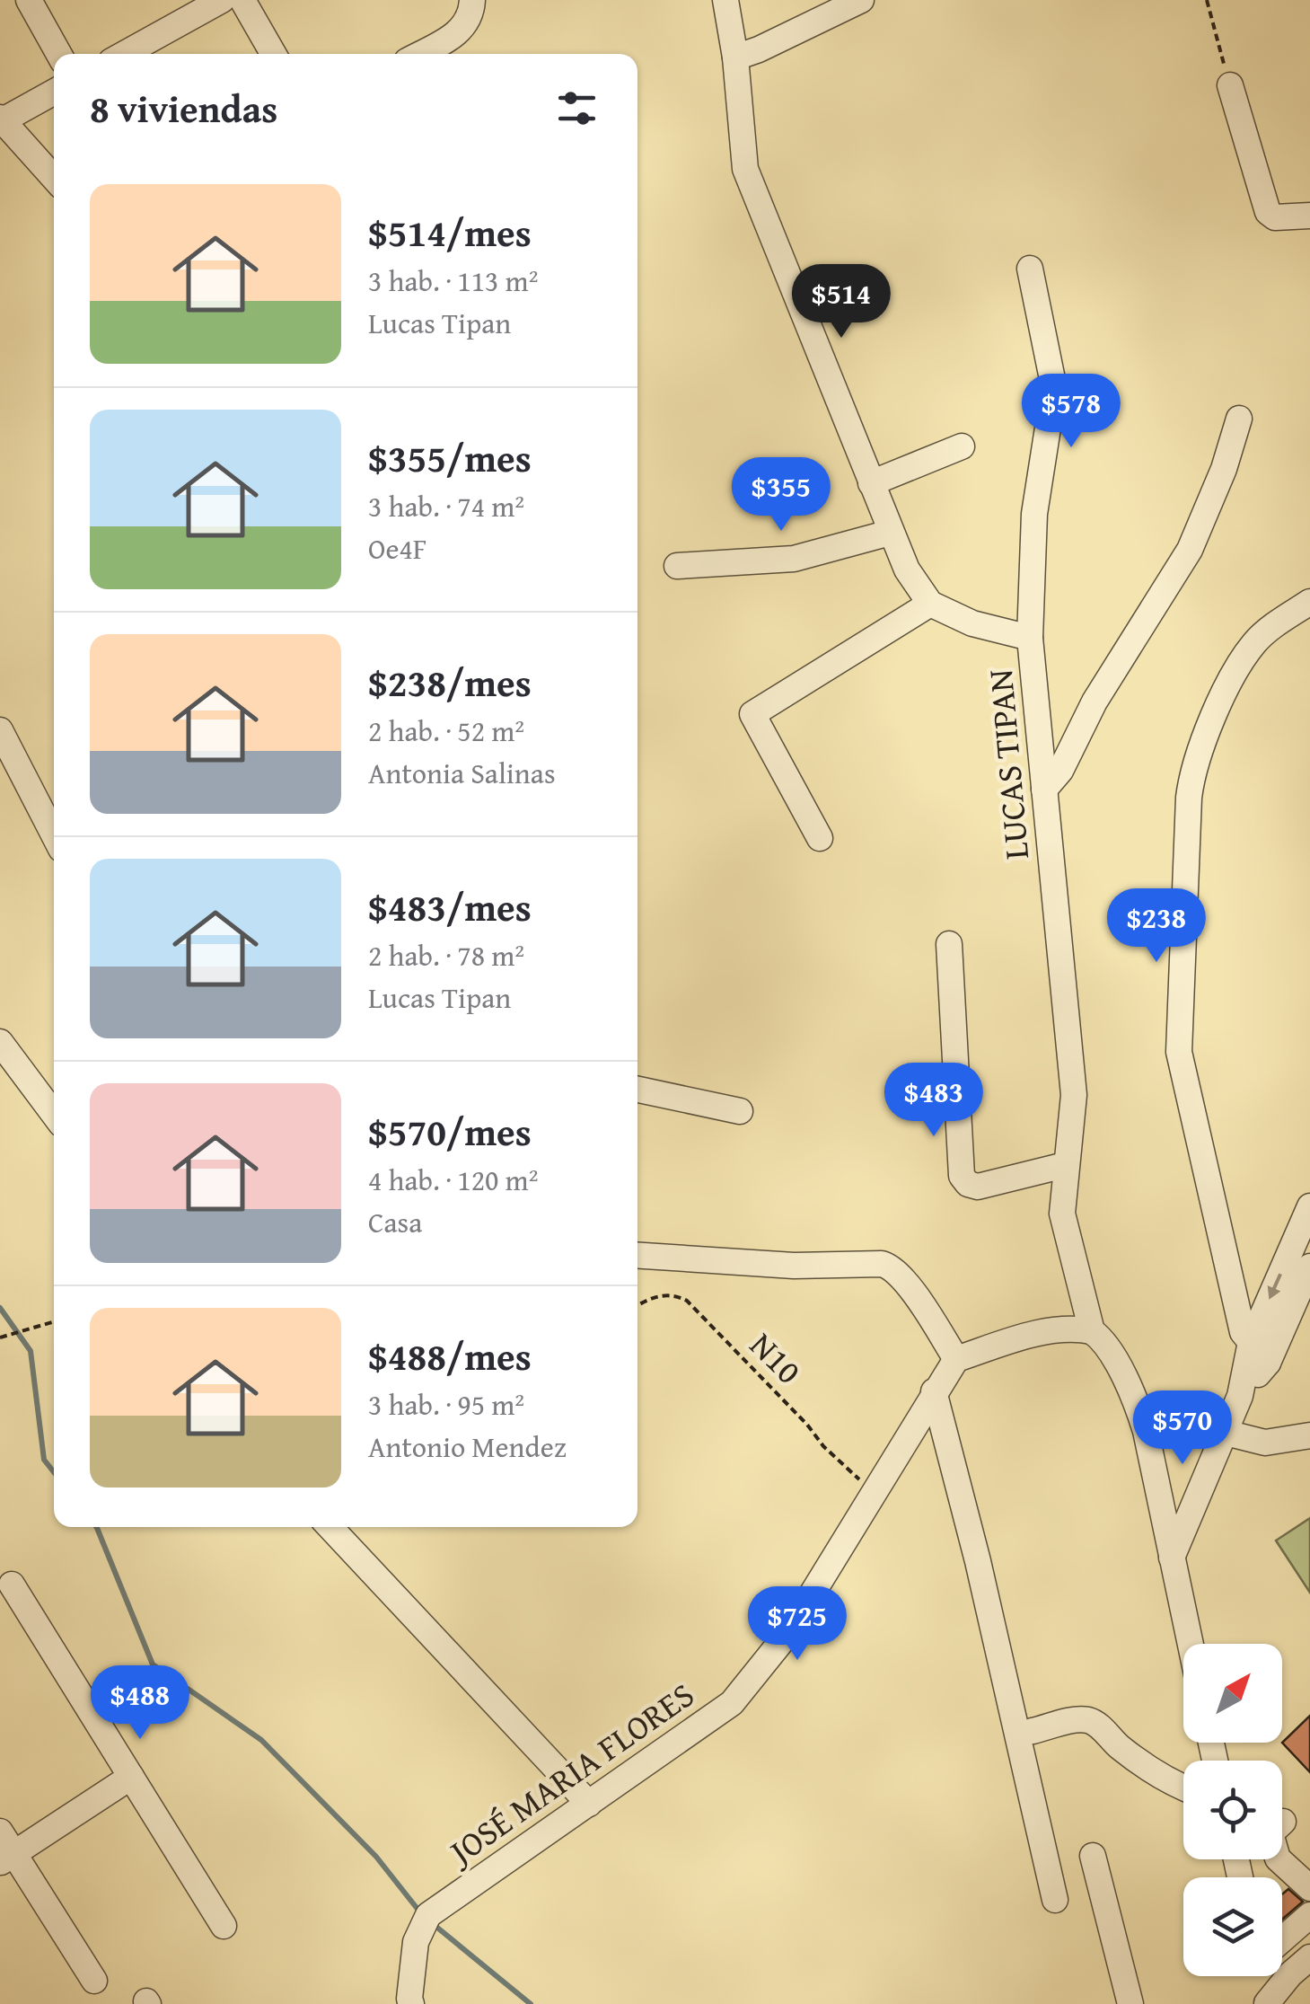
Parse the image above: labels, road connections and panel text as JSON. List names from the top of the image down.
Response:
{
  "streets": {
    "street": ["LUCAS TIPAN", "JOSÉ MARIA FLORES"],
    "path": ["N10"]
  },
  "crossings": [
    ["N10", "JOSÉ MARIA FLORES"]
  ],
  "north": "top right",
  "page": {
    "heading": "8 viviendas",
    "list": [
      {
        "name": "$514/mes",
        "note": "3 hab. · 113 m² · Lucas Tipan"
      },
      {
        "name": "$355/mes",
        "note": "3 hab. · 74 m² · Oe4F"
      },
      {
        "name": "$238/mes",
        "note": "2 hab. · 52 m² · Antonia Salinas"
      },
      {
        "name": "$483/mes",
        "note": "2 hab. · 78 m² · Lucas Tipan"
      },
      {
        "name": "$570/mes",
        "note": "4 hab. · 120 m² · Casa"
      },
      {
        "name": "$488/mes",
        "note": "3 hab. · 95 m² · Antonio Mendez"
      }
    ],
    "price": [
      "$514",
      "$578",
      "$355",
      "$238",
      "$483",
      "$570",
      "$725",
      "$488"
    ]
  }
}
